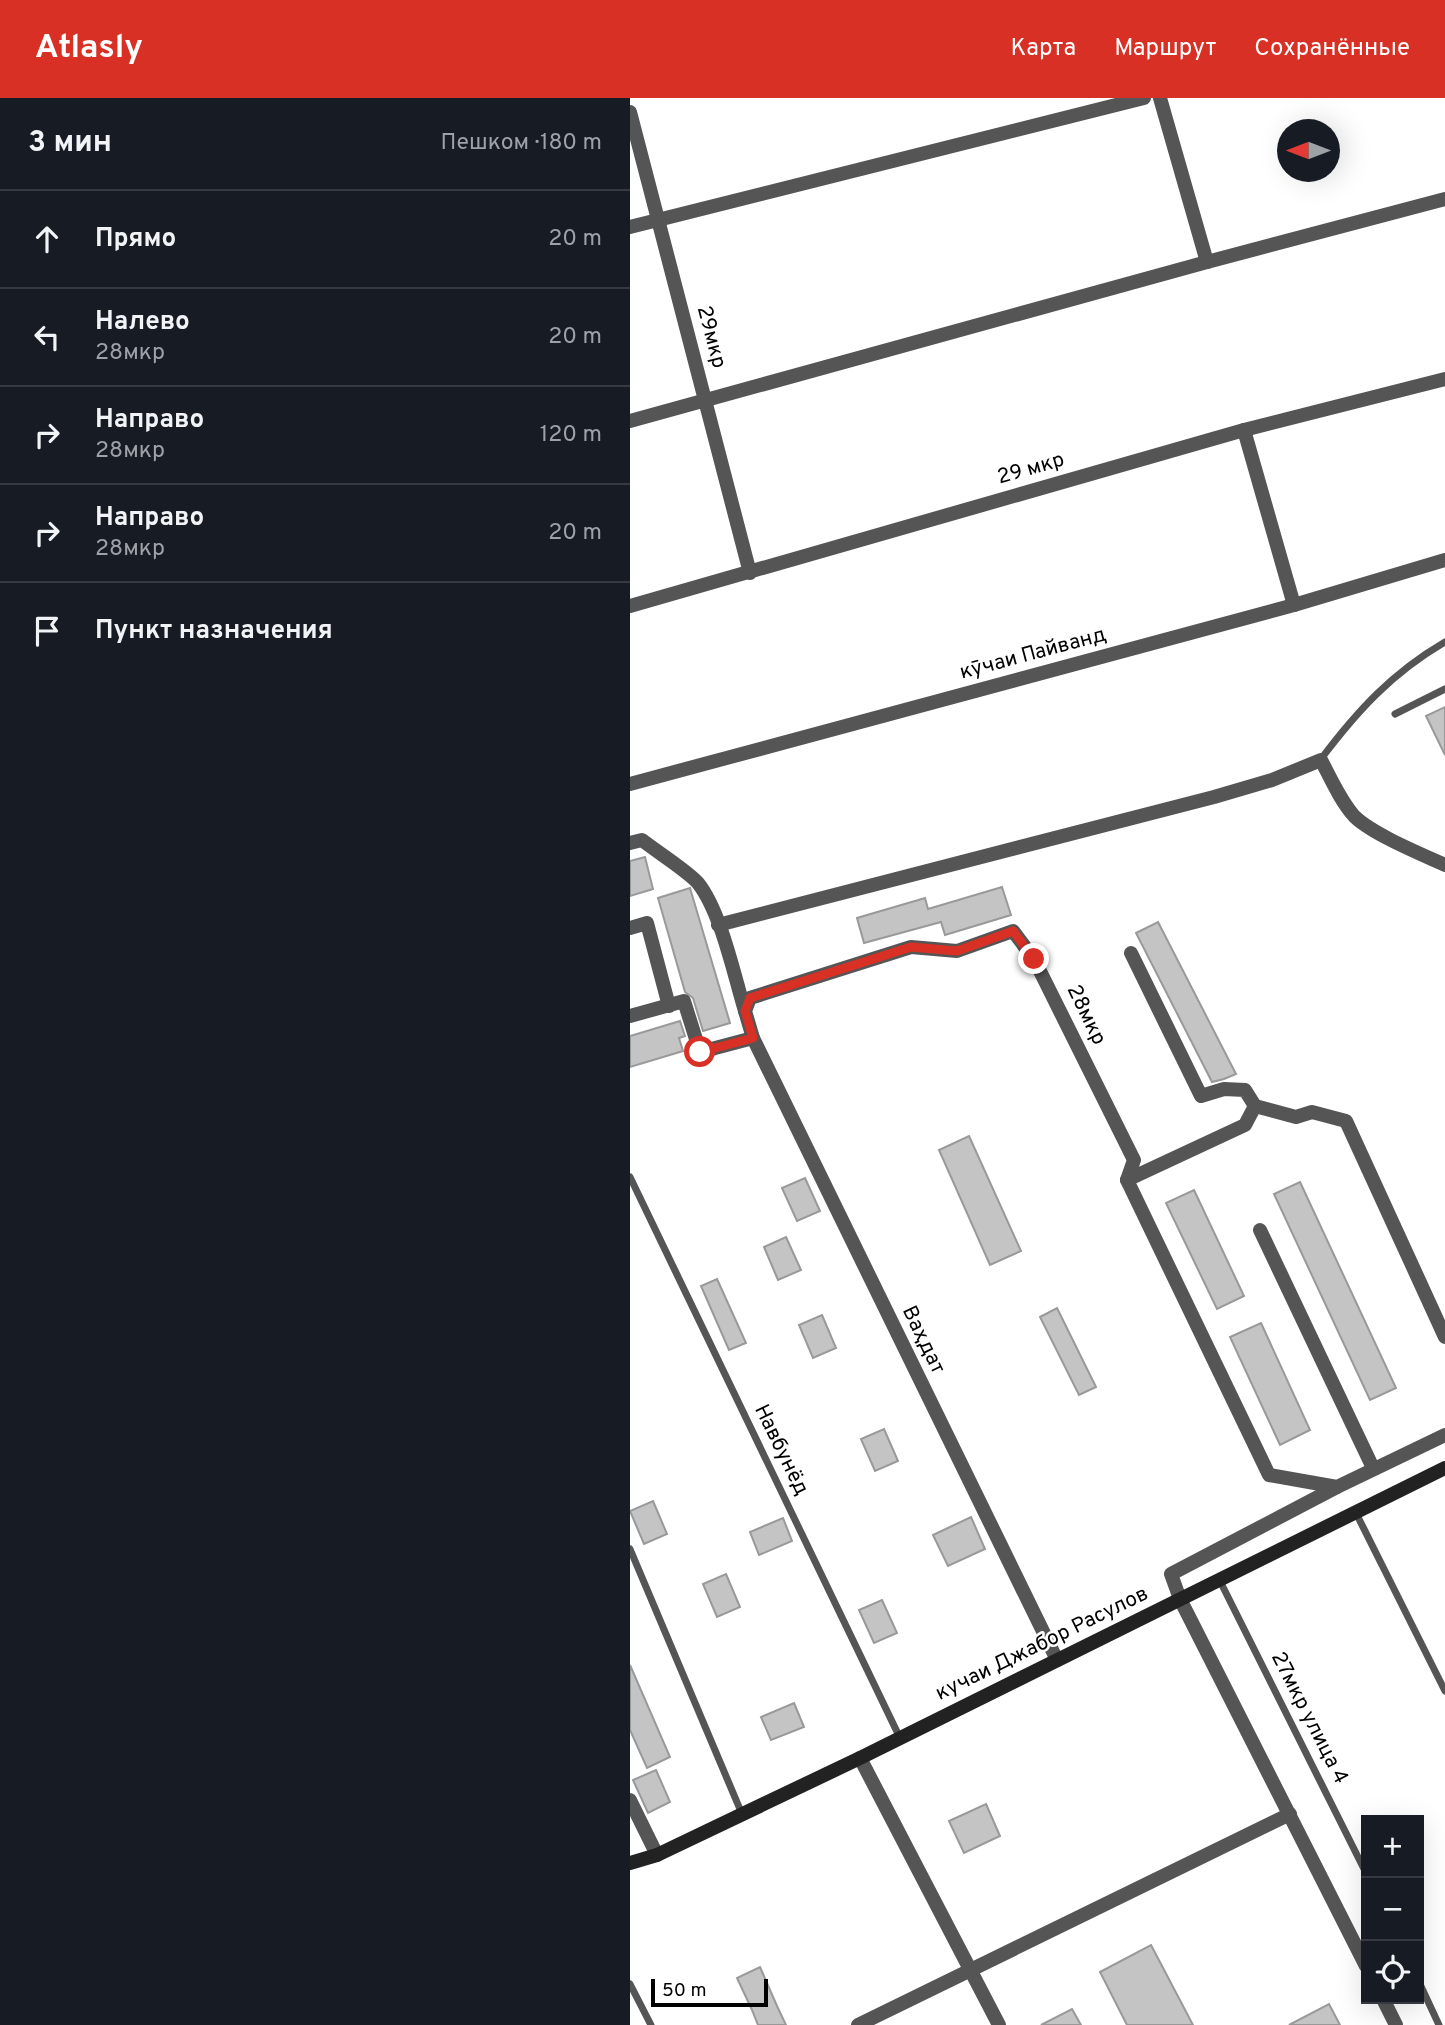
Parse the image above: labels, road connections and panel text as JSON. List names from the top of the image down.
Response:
{
  "streets": {
    "street": [
      "29мкр",
      "29 мкр",
      "кӯчаи Пайванд",
      "28мкр",
      "Ваҳдат",
      "кучаи Джабор Расулов"
    ],
    "lane": ["Навбунёд", "27мкр улица 4"]
  },
  "crossings": [
    ["29мкр", "29 мкр"],
    ["Ваҳдат", "кучаи Джабор Расулов"],
    ["Навбунёд", "кучаи Джабор Расулов"],
    ["кучаи Джабор Расулов", "27мкр улица 4"]
  ],
  "scale_bar": "50 m",
  "north": "left",
  "page": {
    "header": "Atlasly",
    "nav": ["Карта", "Маршрут", "Сохранённые"],
    "heading": ["3 мин", "Пешком · 180 m"],
    "list": [
      ["Прямо", "20 m"],
      ["Налево", "28мкр", "20 m"],
      ["Направо", "28мкр", "120 m"],
      ["Направо", "28мкр", "20 m"],
      "Пункт назначения"
    ],
    "map_buttons": ["+", "−"],
    "scale": "50 m"
  }
}
